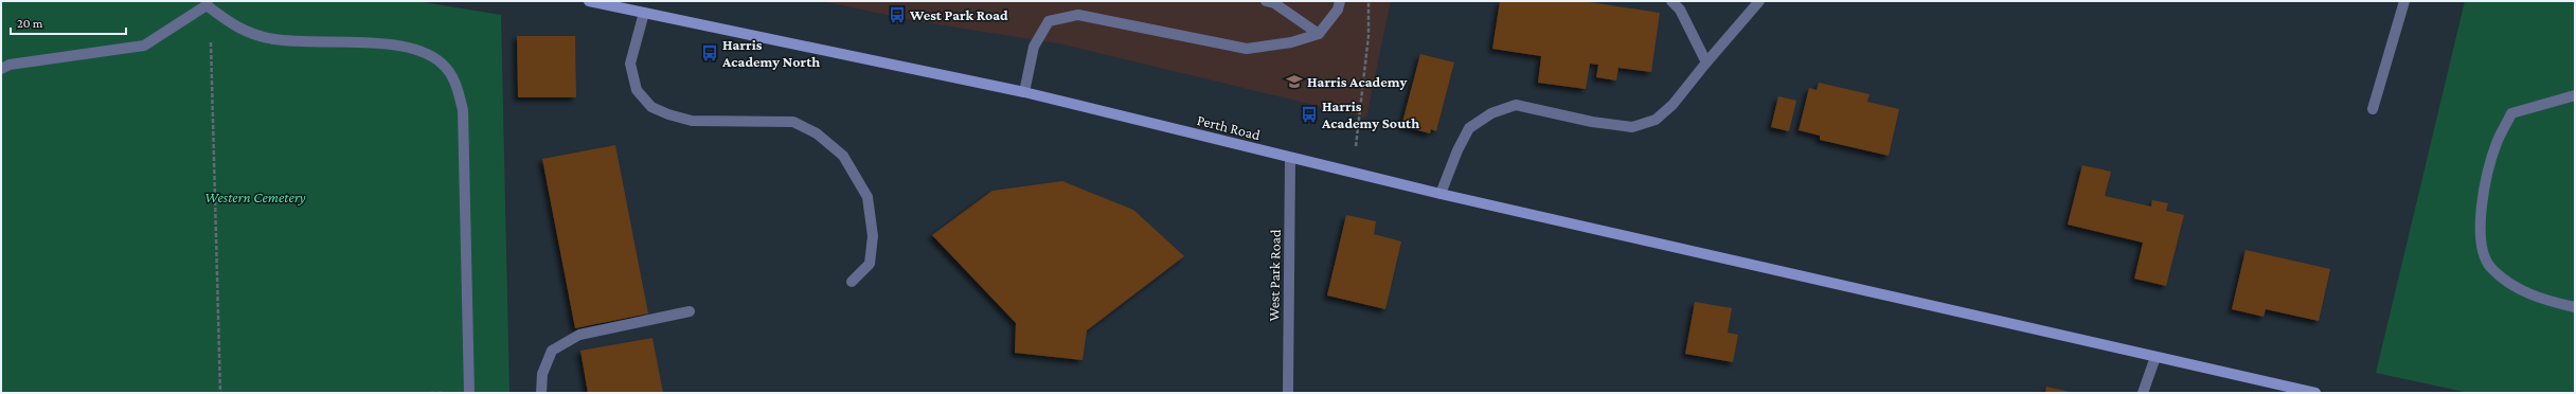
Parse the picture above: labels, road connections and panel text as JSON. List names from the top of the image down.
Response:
{
  "streets": {
    "street": ["Perth Road", "West Park Road"]
  },
  "crossings": [
    ["Perth Road", "West Park Road"]
  ],
  "parks": ["Western Cemetery"],
  "places": {
    "bus stop": ["West Park Road", "Harris Academy North", "Harris Academy South"],
    "school or university": ["Harris Academy"]
  },
  "scale_bar": "20 m"
}
